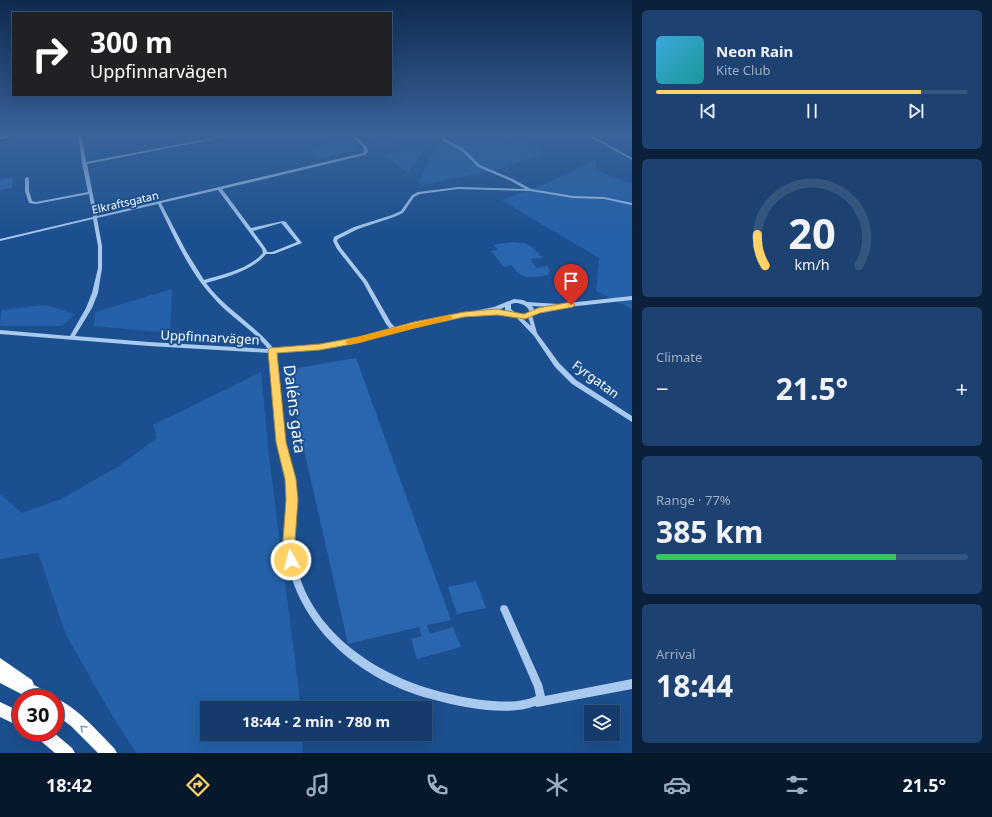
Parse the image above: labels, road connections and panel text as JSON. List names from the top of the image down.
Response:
{
  "streets": {
    "street": [
      "Elkraftsgatan",
      "Uppfinnarvägen",
      "Fyrgatan",
      "Daléns gata"
    ]
  },
  "crossings": [
    ["Uppfinnarvägen", "Fyrgatan"],
    ["Uppfinnarvägen", "Daléns gata"]
  ],
  "page": {
    "turn": ["300 m", "Uppfinnarvägen"],
    "song": ["Neon Rain", "Kite Club"],
    "tile": [
      "Climate",
      ["Range · 77%", "385 km"],
      ["Arrival", "18:44"]
    ],
    "heat": ["−", "21.5°", "+"],
    "limit": "30",
    "trip": "18:44 · 2 min · 780 m",
    "tabs": ["18:42", "21.5°"],
    "gauge": ["20", "km/h"]
  }
}
